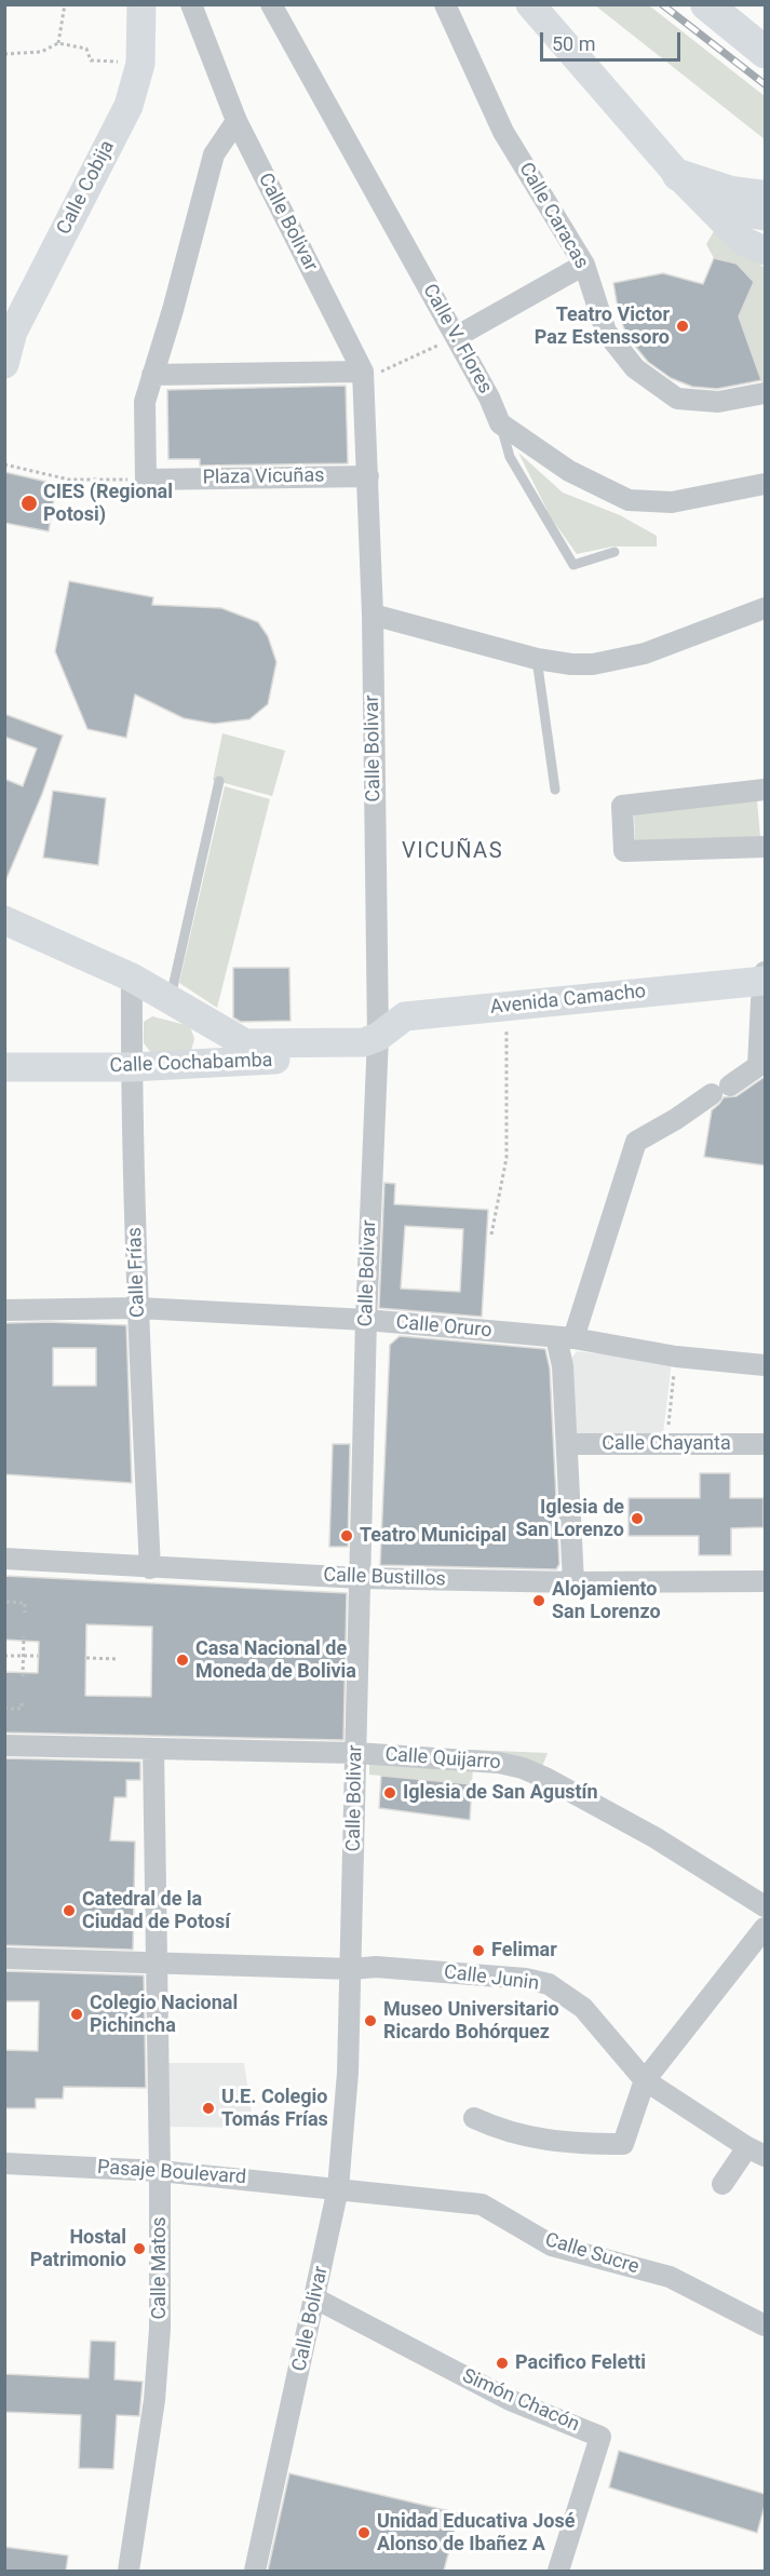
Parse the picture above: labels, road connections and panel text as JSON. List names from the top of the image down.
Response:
{
  "streets": {
    "main road": ["Calle Cobija", "Avenida Camacho", "Calle Cochabamba"],
    "street": [
      "Calle Caracas",
      "Calle Bolivar",
      "Calle V. Flores",
      "Plaza Vicuñas",
      "Calle Frías",
      "Calle Oruro",
      "Calle Chayanta",
      "Calle Bustillos",
      "Calle Quijarro",
      "Calle Junin",
      "Pasaje Boulevard",
      "Calle Sucre",
      "Calle Matos",
      "Simón Chacón"
    ]
  },
  "crossings": [
    ["Calle Bolivar", "Plaza Vicuñas"],
    ["Calle Bolivar", "Avenida Camacho"],
    ["Calle Bolivar", "Calle Cochabamba"],
    ["Calle Bolivar", "Calle Oruro"],
    ["Calle Bolivar", "Calle Bustillos"],
    ["Calle Bolivar", "Calle Quijarro"],
    ["Calle Bolivar", "Calle Junin"],
    ["Calle Bolivar", "Pasaje Boulevard"],
    ["Calle Bolivar", "Calle Sucre"],
    ["Calle Bolivar", "Simón Chacón"],
    ["Avenida Camacho", "Calle Cochabamba"],
    ["Calle Cochabamba", "Calle Frías"],
    ["Calle Frías", "Calle Oruro"],
    ["Calle Frías", "Calle Bustillos"],
    ["Calle Quijarro", "Calle Matos"],
    ["Calle Junin", "Calle Matos"],
    ["Pasaje Boulevard", "Calle Sucre"],
    ["Pasaje Boulevard", "Calle Matos"]
  ],
  "districts": ["VICUÑAS"],
  "places": [
    "Teatro Victor Paz Estenssoro",
    "CIES (Regional Potosi)",
    "Iglesia de San Lorenzo",
    "Teatro Municipal",
    "Alojamiento San Lorenzo",
    "Casa Nacional de Moneda de Bolivia",
    "Iglesia de San Agustín",
    "Catedral de la Ciudad de Potosí",
    "Felimar",
    "Colegio Nacional Pichincha",
    "Museo Universitario Ricardo Bohórquez",
    "U.E. Colegio Tomás Frías",
    "Hostal Patrimonio",
    "Pacifico Feletti",
    "Unidad Educativa José Alonso de Ibañez A"
  ],
  "scale_bar": "50 m"
}
